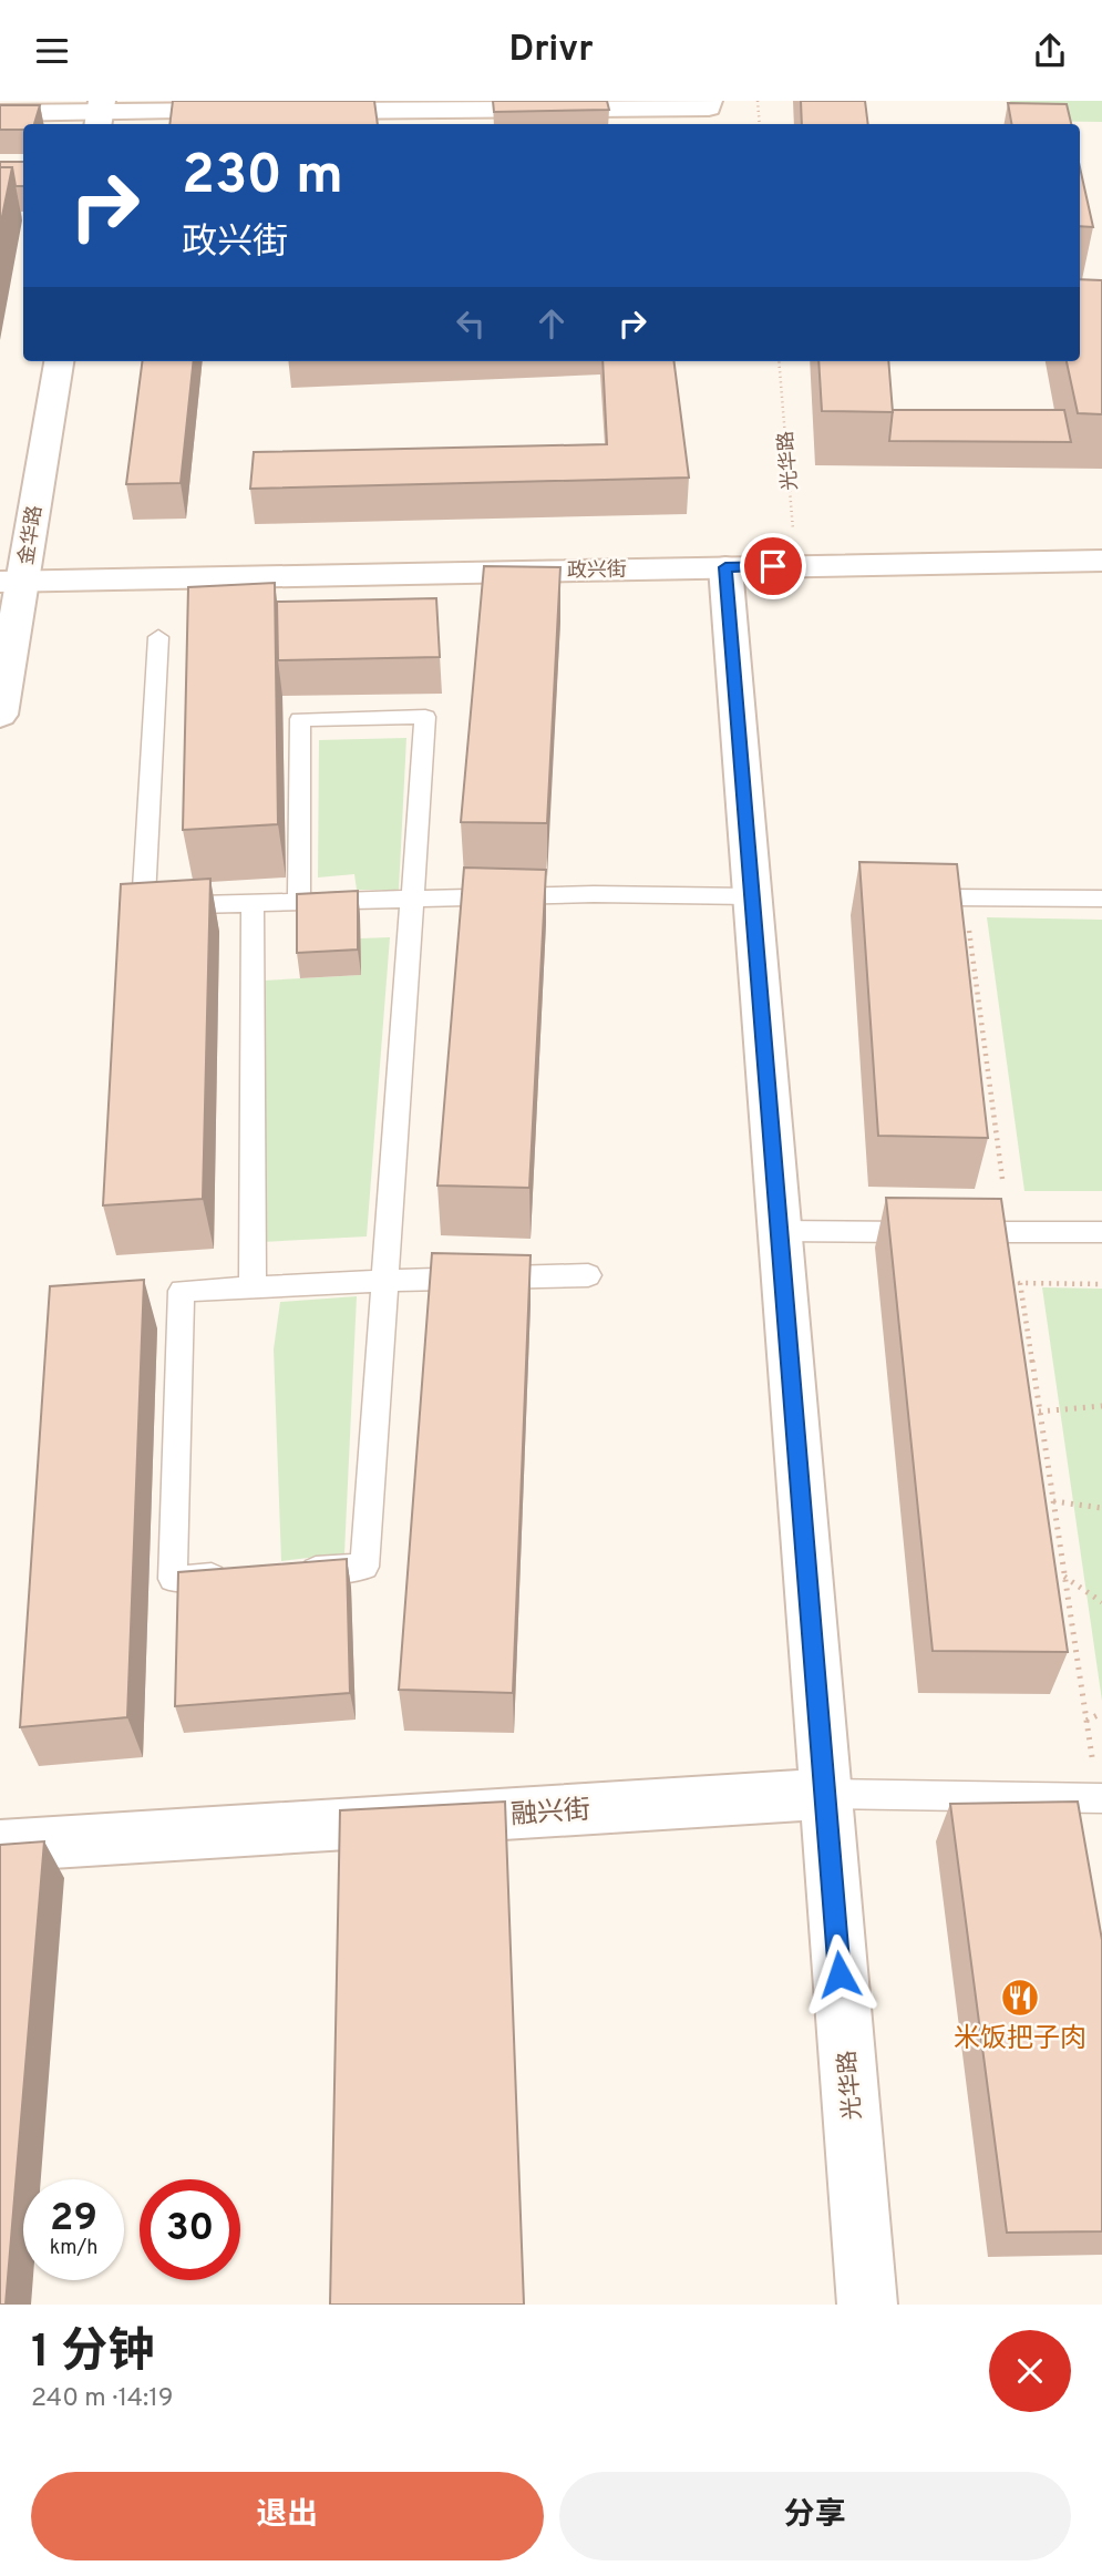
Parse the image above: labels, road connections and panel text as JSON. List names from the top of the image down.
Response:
{
  "streets": {
    "street": [
      "光华路",
      "金华路",
      "政兴街",
      "融兴街"
    ]
  },
  "crossings": [
    ["光华路", "政兴街"],
    ["光华路", "融兴街"],
    ["金华路", "政兴街"]
  ],
  "places": {
    "restaurant": ["米饭把子肉"]
  },
  "page": {
    "header": "Drivr",
    "turn": ["230 m", "政兴街"],
    "speed": "29 km/h",
    "limit": "30",
    "heading": ["1 分钟", "240 m · 14:19"],
    "buttons": ["退出", "分享"]
  }
}
